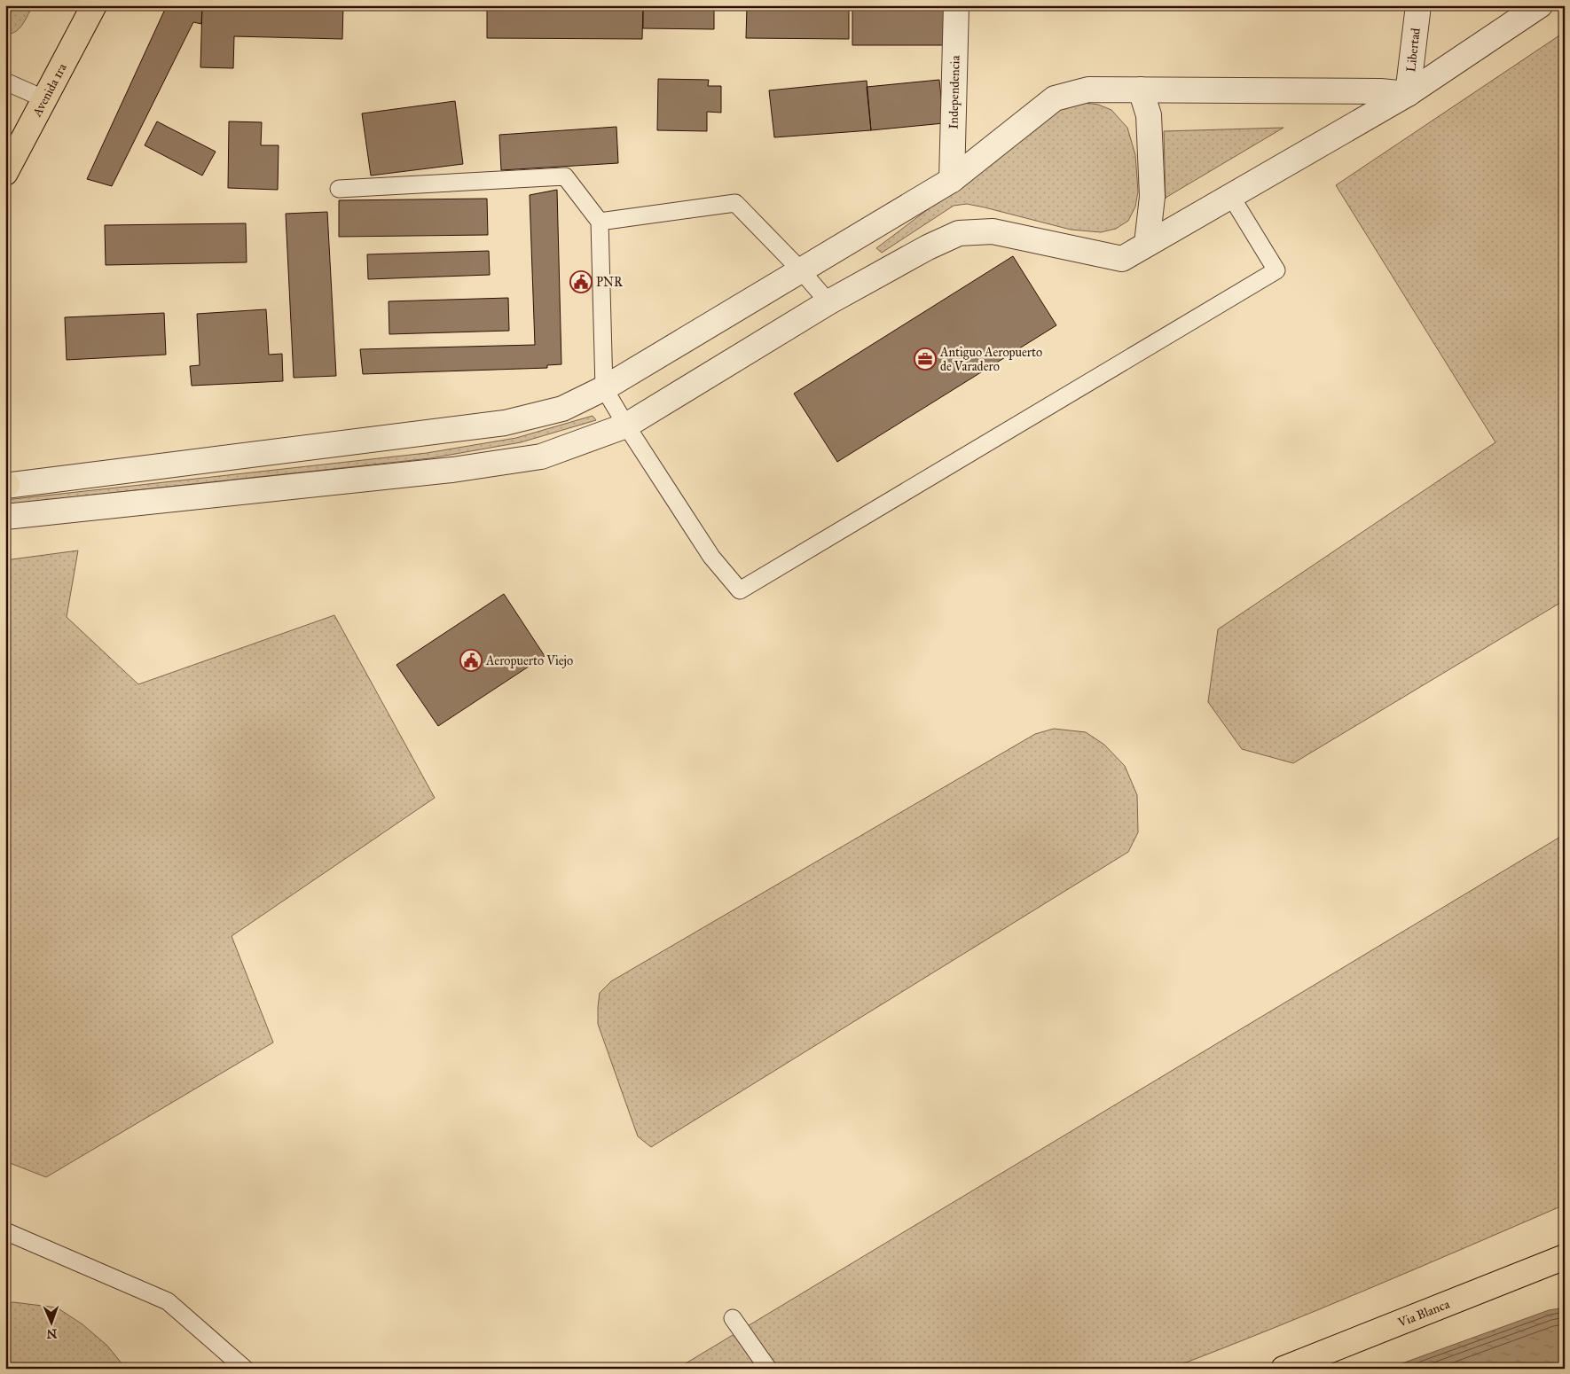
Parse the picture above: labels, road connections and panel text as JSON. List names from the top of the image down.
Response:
{
  "streets": {
    "highway": ["Avenida 1ra", "Via Blanca"],
    "street": ["Libertad", "Independencia"]
  },
  "places": {
    "public building": ["PNR", "Aeropuerto Viejo"],
    "office": ["Antiguo Aeropuerto de Varadero"]
  },
  "north": "bottom"
}
